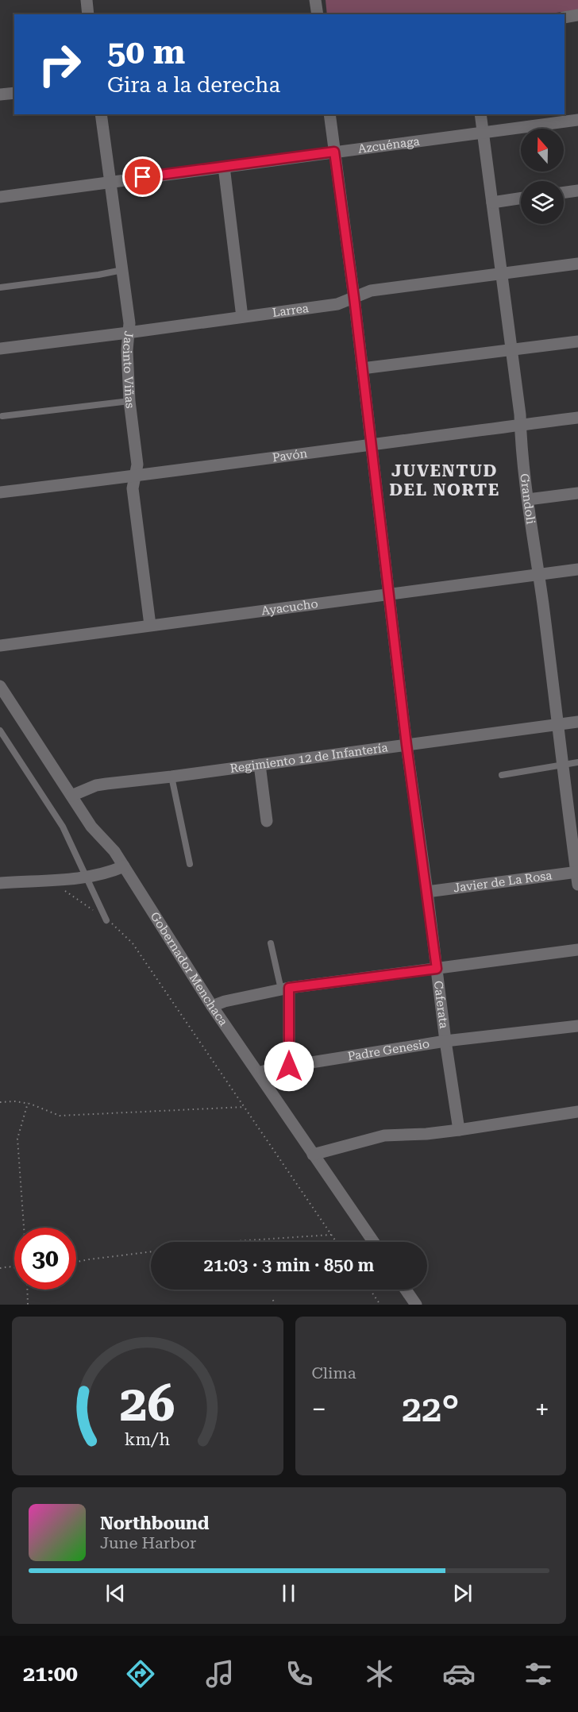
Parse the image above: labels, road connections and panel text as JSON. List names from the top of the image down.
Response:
{
  "streets": {
    "street": [
      "Azcuénaga",
      "Larrea",
      "Jacinto Viñas",
      "Pavón",
      "Grandoli",
      "Ayacucho",
      "Regimiento 12 de Infantería",
      "Javier de La Rosa",
      "Gobernador Menchaca",
      "Caferata",
      "Padre Genesio"
    ]
  },
  "crossings": [
    ["Azcuénaga", "Jacinto Viñas"],
    ["Azcuénaga", "Grandoli"],
    ["Azcuénaga", "Caferata"],
    ["Larrea", "Jacinto Viñas"],
    ["Larrea", "Grandoli"],
    ["Larrea", "Caferata"],
    ["Jacinto Viñas", "Pavón"],
    ["Jacinto Viñas", "Ayacucho"],
    ["Pavón", "Grandoli"],
    ["Pavón", "Caferata"],
    ["Grandoli", "Ayacucho"],
    ["Grandoli", "Regimiento 12 de Infantería"],
    ["Grandoli", "Javier de La Rosa"],
    ["Ayacucho", "Caferata"],
    ["Regimiento 12 de Infantería", "Gobernador Menchaca"],
    ["Regimiento 12 de Infantería", "Caferata"],
    ["Javier de La Rosa", "Caferata"],
    ["Gobernador Menchaca", "Padre Genesio"],
    ["Caferata", "Padre Genesio"]
  ],
  "districts": ["JUVENTUD DEL NORTE"],
  "north": "top",
  "page": {
    "turn": ["50 m", "Gira a la derecha"],
    "limit": "30",
    "trip": "21:03 · 3 min · 850 m",
    "tile": "Clima",
    "heat": ["−", "22°", "+"],
    "song": ["Northbound", "June Harbor"],
    "tabs": "21:00",
    "gauge": ["26", "km/h"]
  }
}
